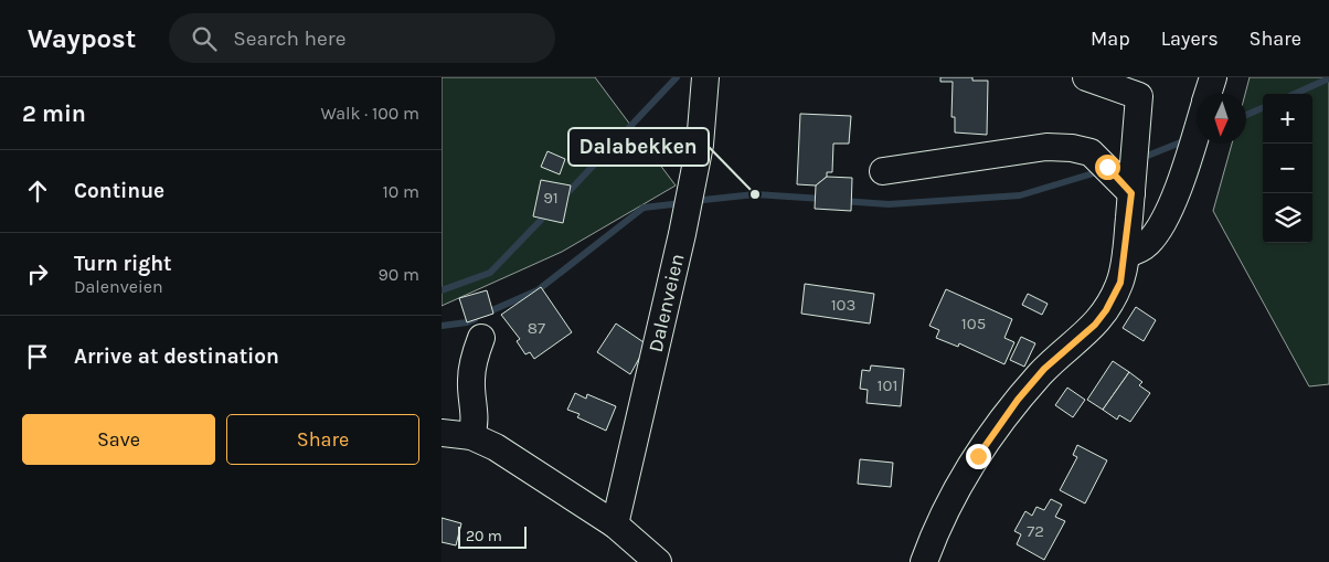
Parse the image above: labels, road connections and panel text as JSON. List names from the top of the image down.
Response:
{
  "streets": {
    "street": ["Dalenveien"]
  },
  "places": ["Dalabekken"],
  "house_numbers": [
    "91",
    "103",
    "105",
    "87",
    "101",
    "72"
  ],
  "scale_bar": "20 m",
  "north": "bottom",
  "page": {
    "header": "Waypost",
    "search": "Search here",
    "nav": ["Map", "Layers", "Share"],
    "heading": ["2 min", "Walk · 100 m"],
    "map_buttons": ["+", "−"],
    "list": [
      ["Continue", "10 m"],
      ["Turn right", "Dalenveien", "90 m"],
      "Arrive at destination"
    ],
    "buttons": ["Save", "Share"],
    "scale": "20 m"
  }
}
